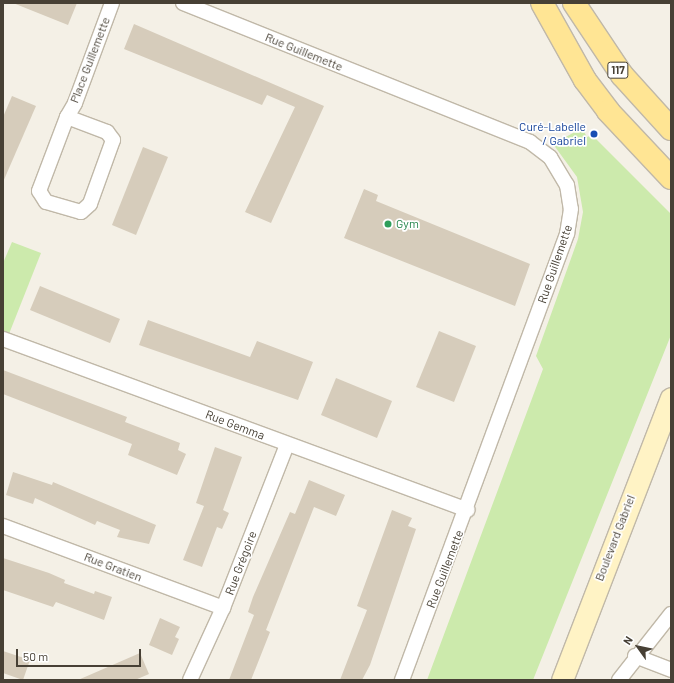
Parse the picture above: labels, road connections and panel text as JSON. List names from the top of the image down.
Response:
{
  "streets": {
    "main road": ["117"],
    "street": [
      "Rue Guillemette",
      "Place Guillemette",
      "Rue Gemma",
      "Boulevard Gabriel",
      "Rue Grégoire",
      "Rue Gratien"
    ]
  },
  "crossings": [
    ["Rue Guillemette", "Rue Gemma"],
    ["Rue Gemma", "Rue Grégoire"],
    ["Rue Grégoire", "Rue Gratien"]
  ],
  "places": ["Curé-Labelle / Gabriel", "Gym"],
  "scale_bar": "50 m",
  "north": "top left"
}
